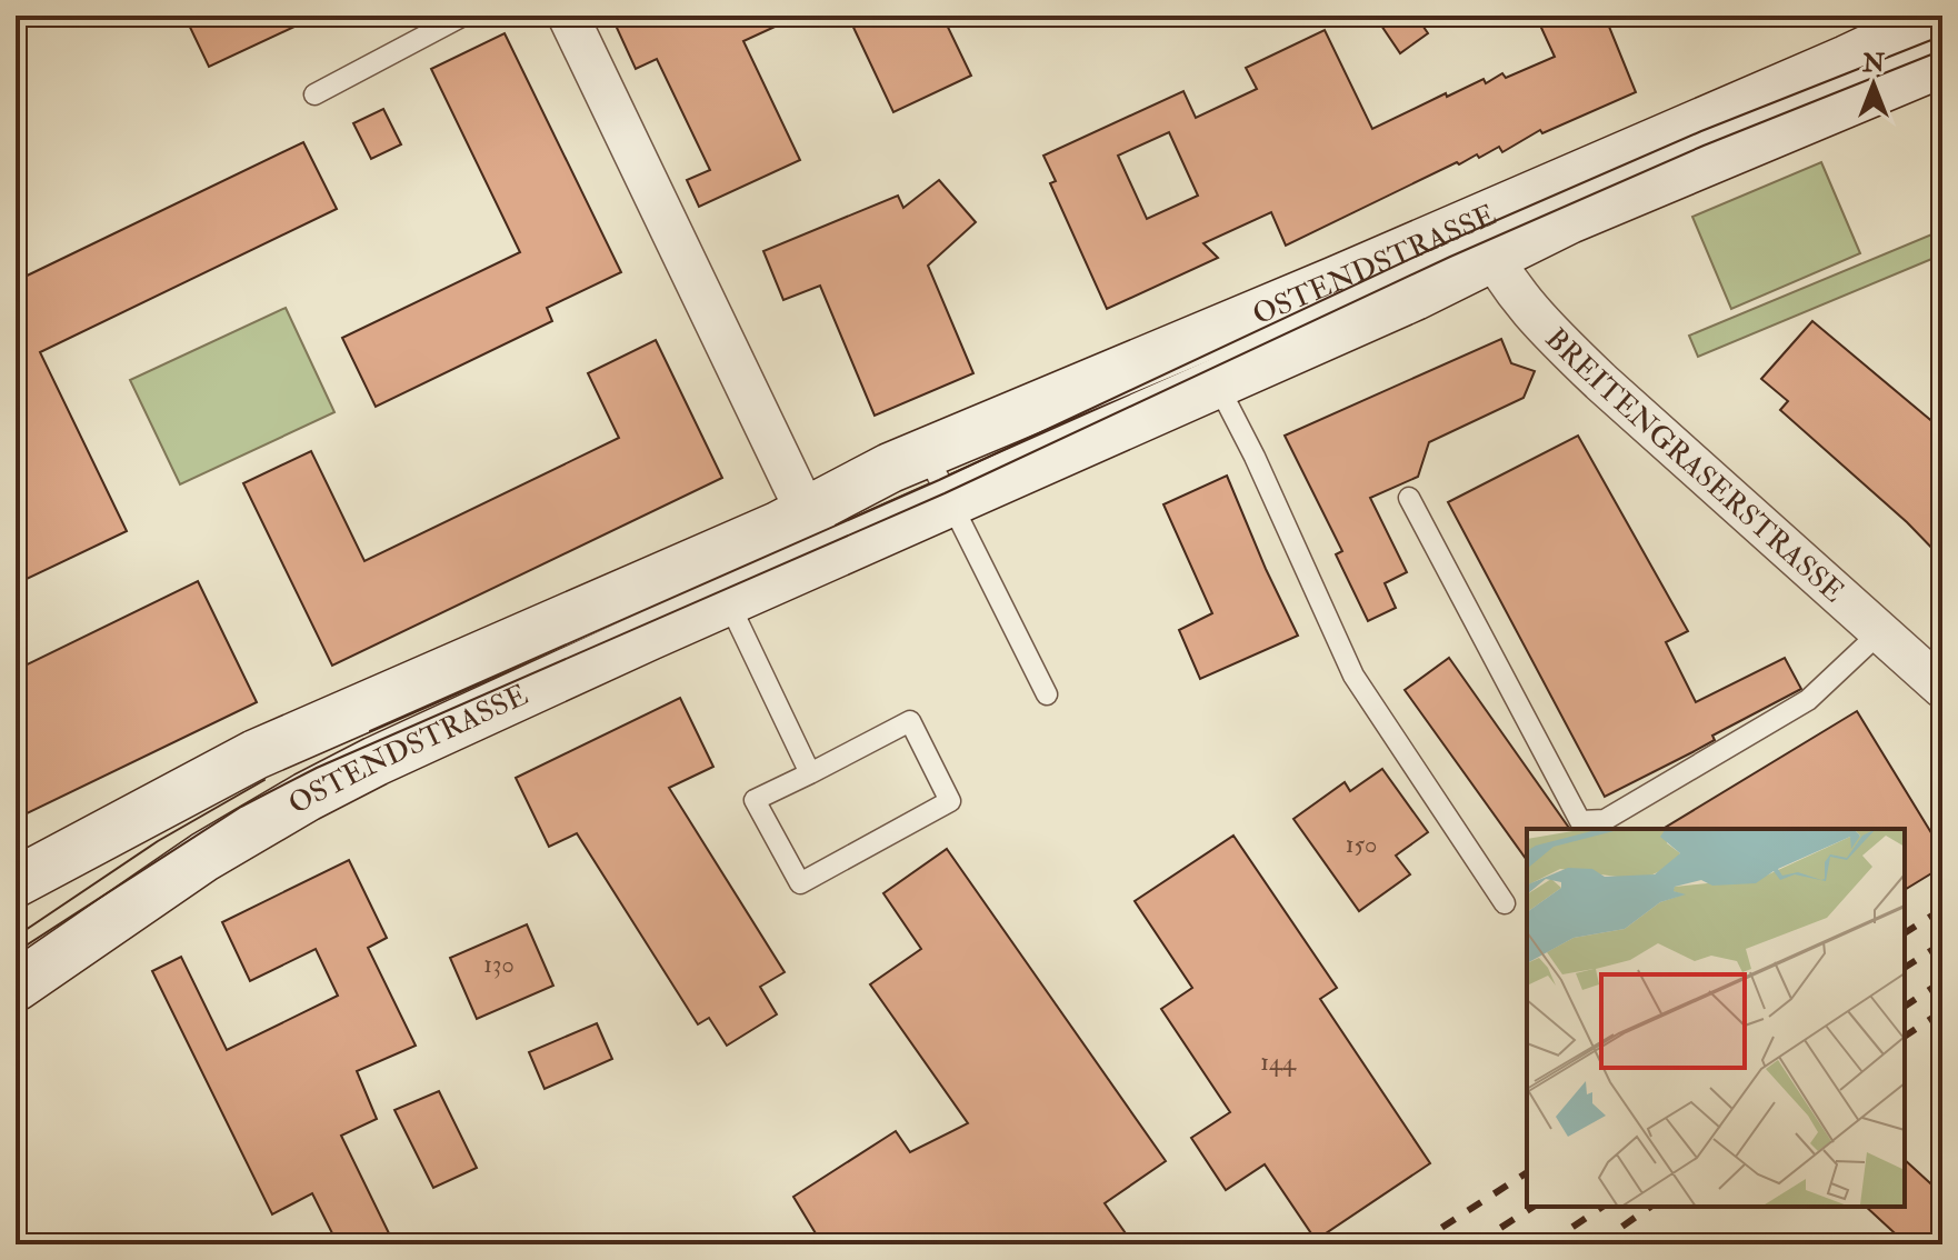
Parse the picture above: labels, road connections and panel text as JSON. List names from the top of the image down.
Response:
{
  "streets": {
    "main road": ["OSTENDSTRASSE"],
    "street": ["BREITENGRASERSTRASSE"]
  },
  "crossings": [
    ["OSTENDSTRASSE", "BREITENGRASERSTRASSE"]
  ],
  "house_numbers": ["150", "130", "144"],
  "north": "top"
}
